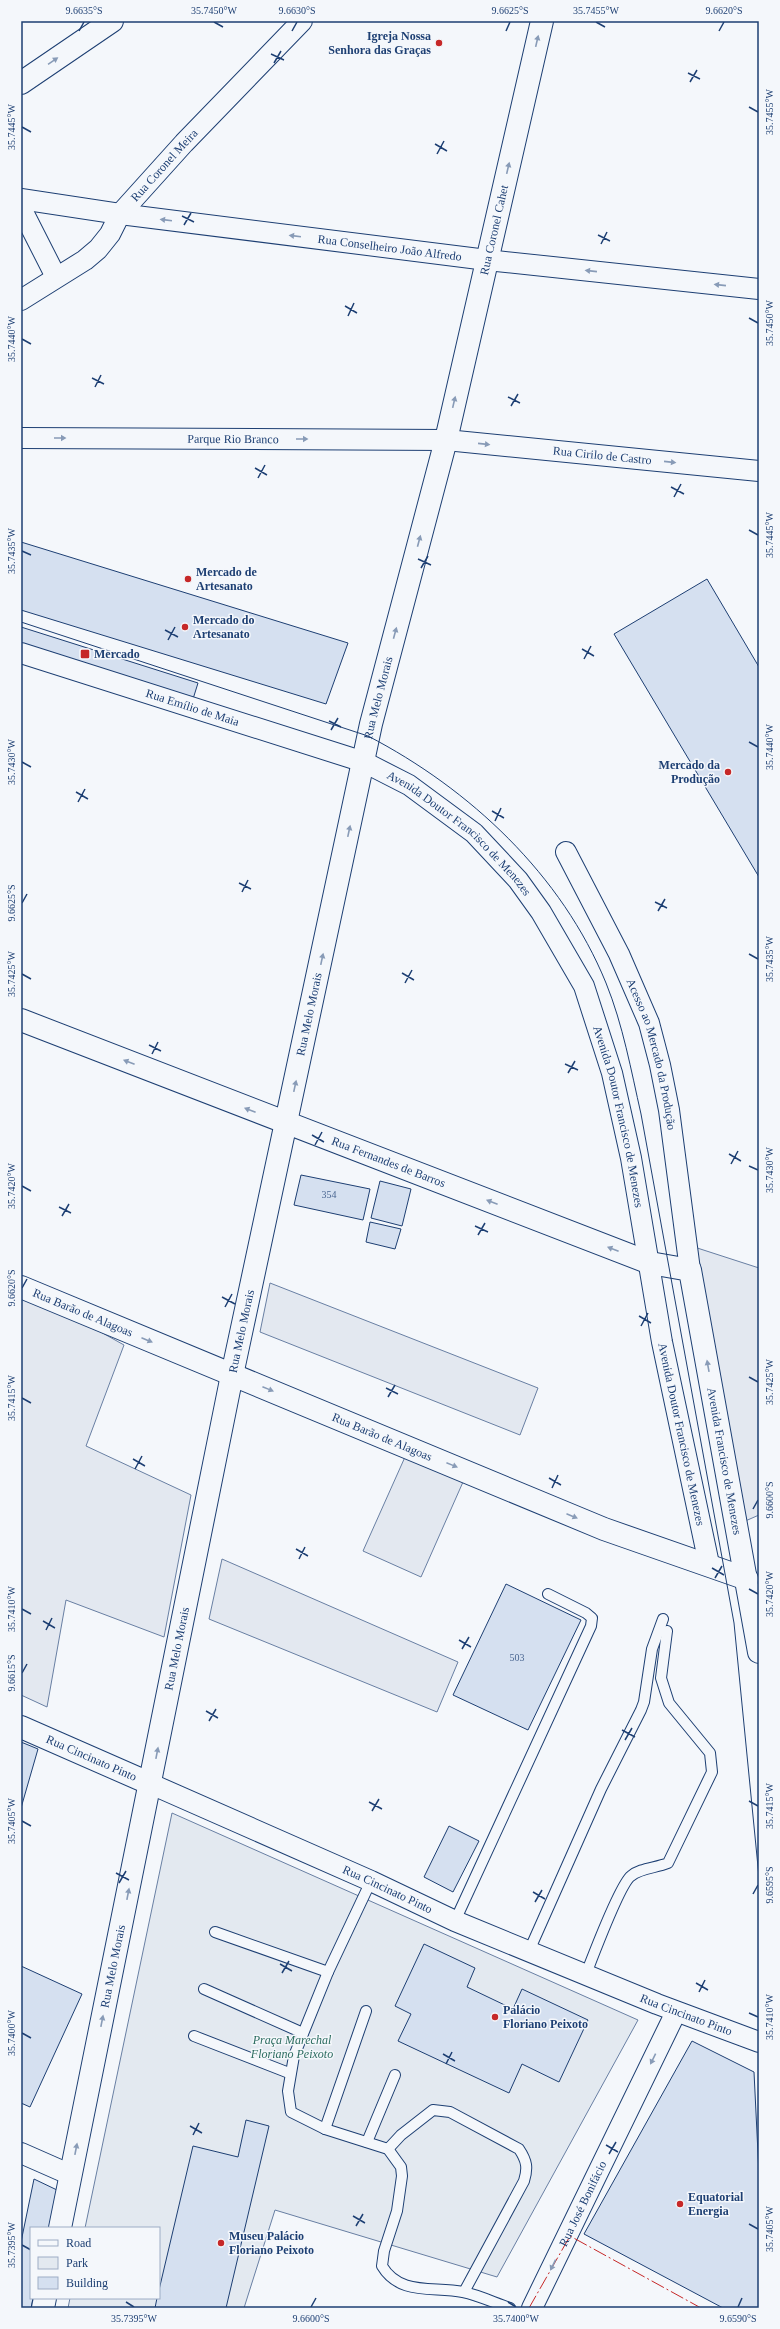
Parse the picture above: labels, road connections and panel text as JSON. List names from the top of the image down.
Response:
{
  "streets": {
    "street": [
      "Rua Coronel Meira",
      "Rua Coronel Cahet",
      "Rua Conselheiro João Alfredo",
      "Parque Rio Branco",
      "Rua Cirilo de Castro",
      "Rua Melo Morais",
      "Rua Emílio de Maia",
      "Avenida Doutor Francisco de Menezes",
      "Acesso ao Mercado da Produção",
      "Rua Fernandes de Barros",
      "Rua Barão de Alagoas",
      "Avenida Francisco de Menezes",
      "Rua Cincinato Pinto",
      "Rua José Bonifácio"
    ]
  },
  "crossings": [
    ["Rua Coronel Meira", "Rua Conselheiro João Alfredo"],
    ["Rua Coronel Cahet", "Rua Conselheiro João Alfredo"],
    ["Rua Coronel Cahet", "Parque Rio Branco"],
    ["Rua Coronel Cahet", "Rua Cirilo de Castro"],
    ["Rua Coronel Cahet", "Rua Melo Morais"],
    ["Parque Rio Branco", "Rua Cirilo de Castro"],
    ["Parque Rio Branco", "Rua Melo Morais"],
    ["Rua Cirilo de Castro", "Rua Melo Morais"],
    ["Rua Melo Morais", "Rua Emílio de Maia"],
    ["Rua Melo Morais", "Avenida Doutor Francisco de Menezes"],
    ["Rua Melo Morais", "Rua Fernandes de Barros"],
    ["Rua Melo Morais", "Rua Barão de Alagoas"],
    ["Rua Melo Morais", "Rua Cincinato Pinto"],
    ["Rua Emílio de Maia", "Avenida Doutor Francisco de Menezes"],
    ["Avenida Doutor Francisco de Menezes", "Rua Fernandes de Barros"],
    ["Avenida Doutor Francisco de Menezes", "Rua Barão de Alagoas"],
    ["Acesso ao Mercado da Produção", "Rua Fernandes de Barros"],
    ["Acesso ao Mercado da Produção", "Avenida Francisco de Menezes"],
    ["Rua Fernandes de Barros", "Avenida Francisco de Menezes"],
    ["Rua Barão de Alagoas", "Avenida Francisco de Menezes"],
    ["Rua Cincinato Pinto", "Rua José Bonifácio"]
  ],
  "one_way": [
    "Rua Coronel Cahet",
    "Rua Conselheiro João Alfredo",
    "Parque Rio Branco",
    "Rua Cirilo de Castro",
    "Rua Melo Morais",
    "Rua Fernandes de Barros",
    "Rua Barão de Alagoas",
    "Avenida Francisco de Menezes",
    "Rua José Bonifácio"
  ],
  "parks": ["Praça Marechal Floriano Peixoto"],
  "places": {
    "other": [
      "Igreja Nossa Senhora das Graças",
      "Mercado de Artesanato",
      "Mercado do Artesanato",
      "Mercado da Produção",
      "Palácio Floriano Peixoto",
      "Equatorial Energia",
      "Museu Palácio Floriano Peixoto"
    ],
    "transit": ["Mercado"]
  },
  "house_numbers": ["354", "503"],
  "legend": ["Road", "Park", "Building"],
  "coordinates": [
    "9.6635°S",
    "35.7450°W",
    "9.6630°S",
    "9.6625°S",
    "35.7455°W",
    "9.6620°S",
    "35.7445°W",
    "35.7440°W",
    "35.7435°W",
    "35.7430°W",
    "35.7425°W",
    "35.7420°W",
    "35.7415°W",
    "9.6600°S",
    "35.7410°W",
    "9.6615°S",
    "35.7405°W",
    "9.6595°S",
    "35.7400°W",
    "35.7395°W",
    "9.6590°S"
  ]
}
